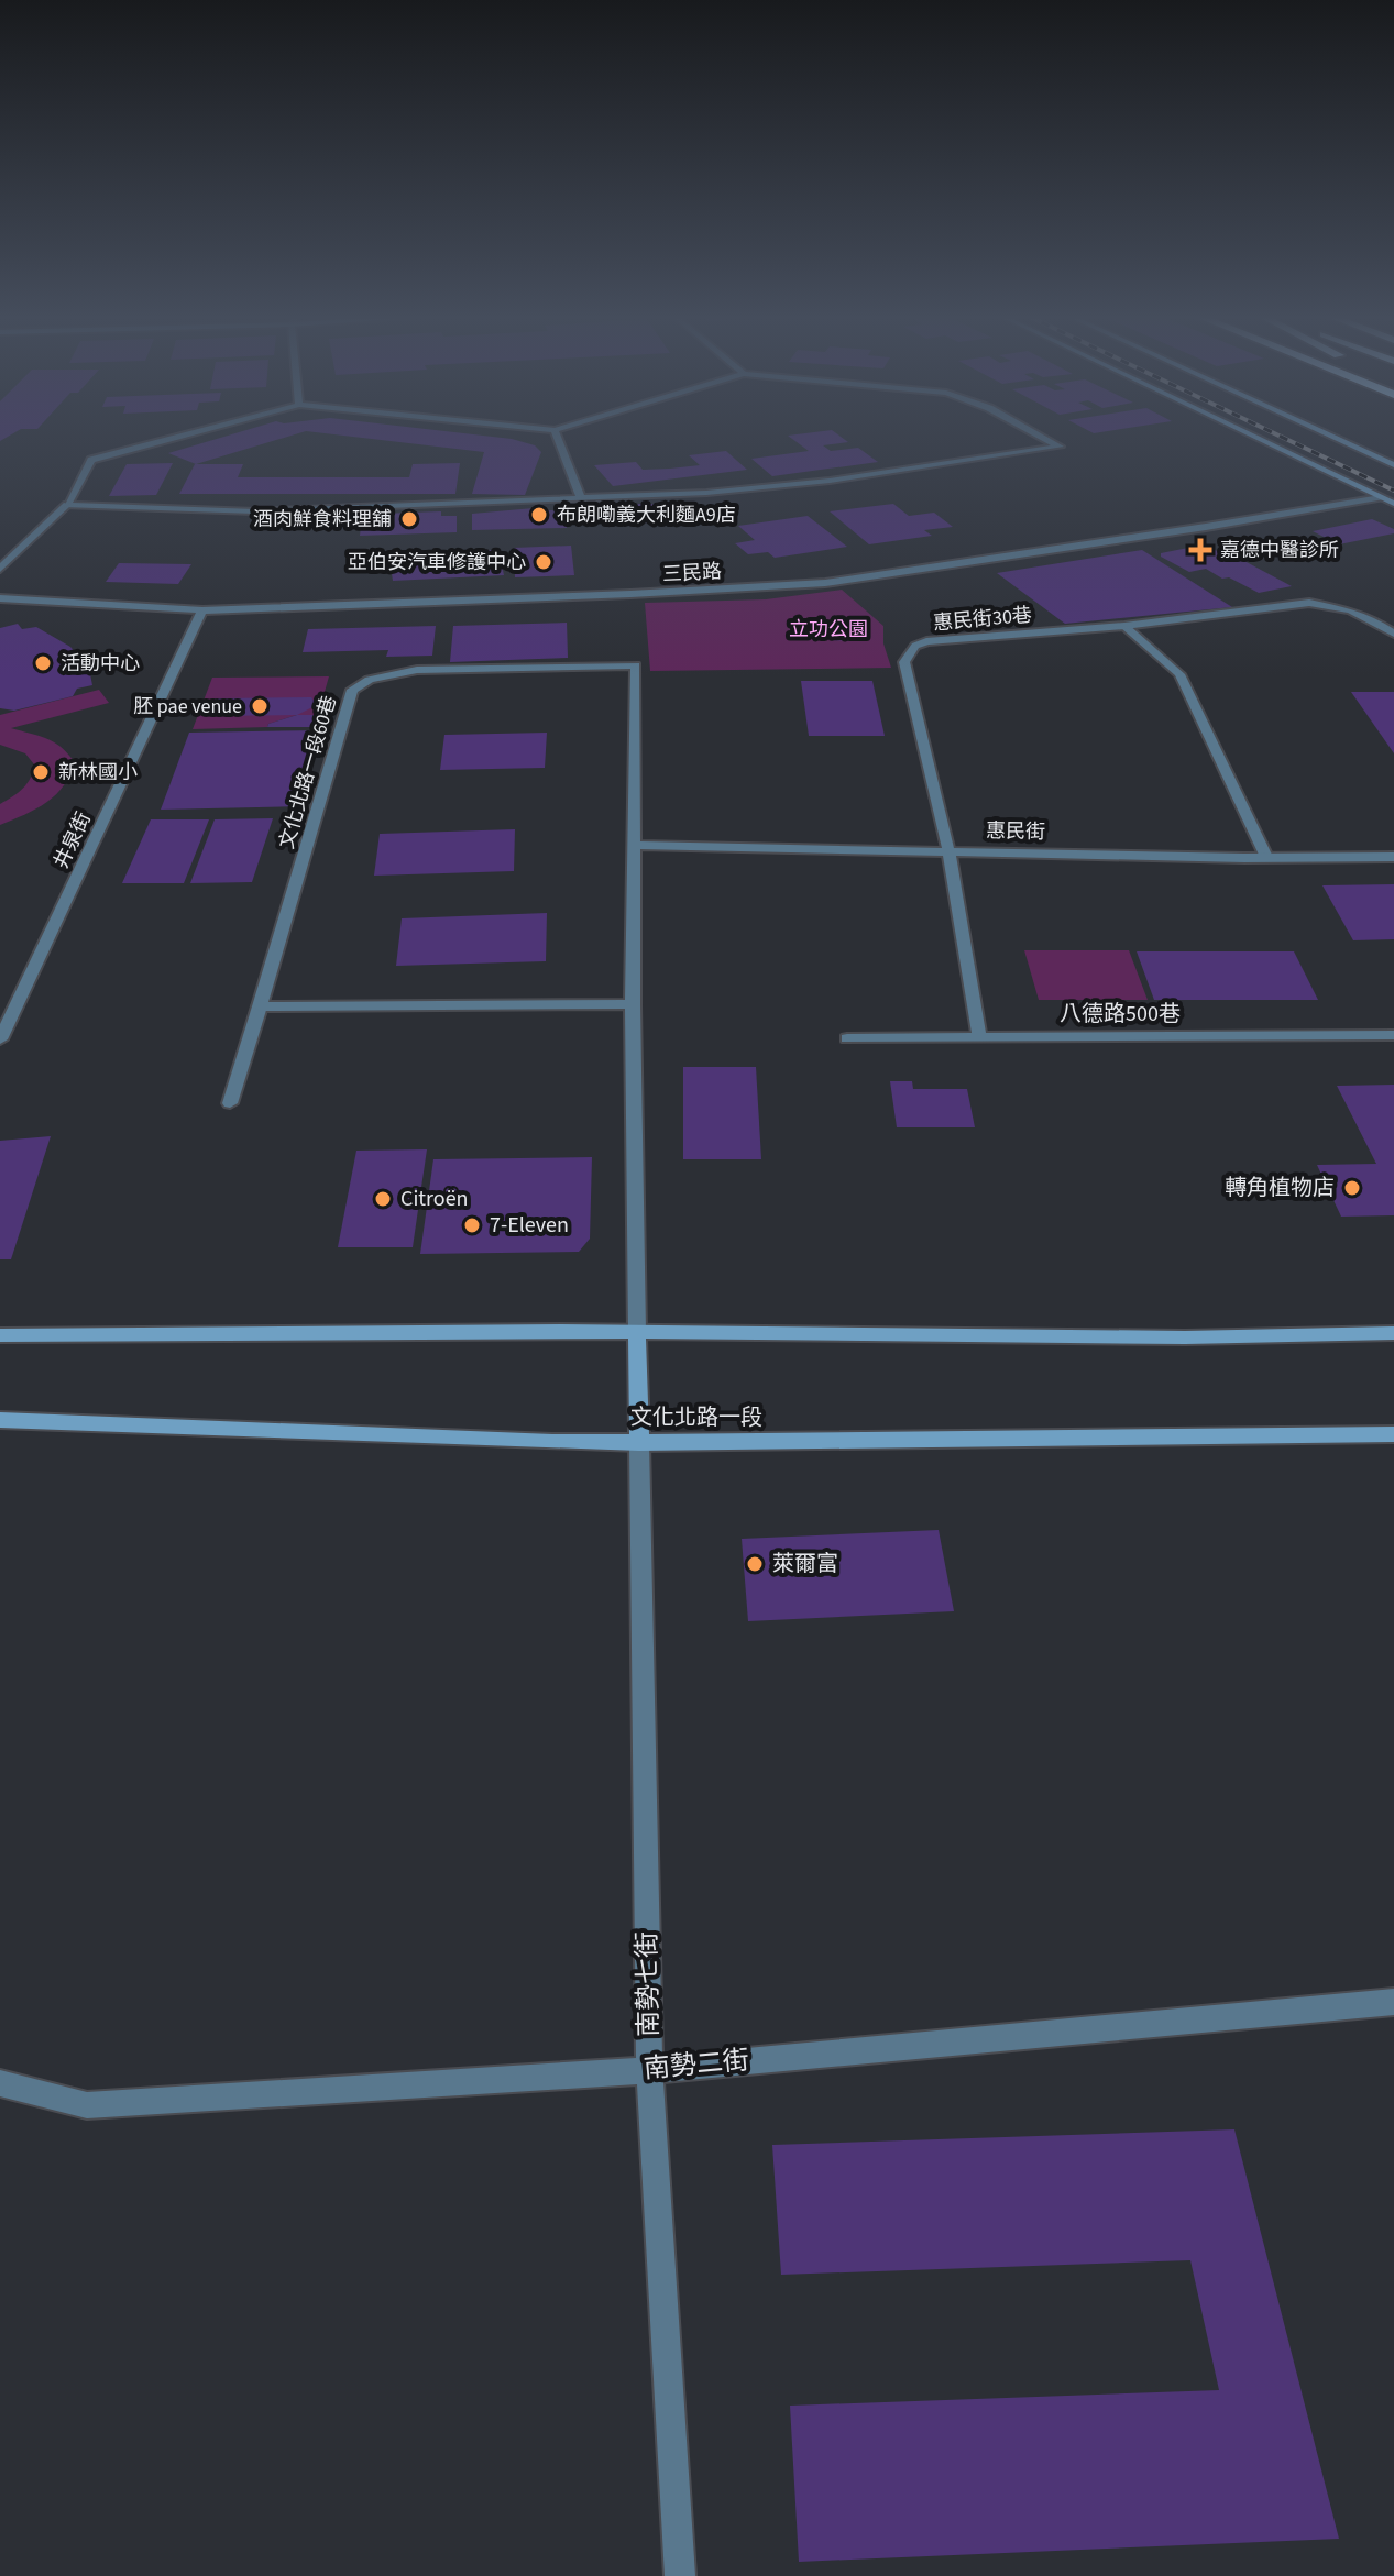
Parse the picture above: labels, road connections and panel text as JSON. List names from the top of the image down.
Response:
{
  "streets": {
    "street": [
      "三民路",
      "惠民街30巷",
      "文化北路一段60巷",
      "惠民街",
      "井泉街",
      "八德路500巷",
      "文化北路一段",
      "南勢七街",
      "南勢二街"
    ]
  },
  "crossings": [
    ["三民路", "井泉街"],
    ["惠民街30巷", "惠民街"],
    ["惠民街30巷", "八德路500巷"],
    ["文化北路一段60巷", "惠民街"],
    ["文化北路一段", "南勢七街"],
    ["南勢七街", "南勢二街"]
  ],
  "parks": ["立功公園"],
  "places": {
    "other": [
      "布朗嘞義大利麵A9店",
      "酒肉鮮食料理舖",
      "亞伯安汽車修護中心",
      "活動中心",
      "胚 pae venue",
      "新林國小",
      "轉角植物店",
      "Citroën",
      "7-Eleven",
      "萊爾富"
    ],
    "health": ["嘉德中醫診所"]
  }
}
